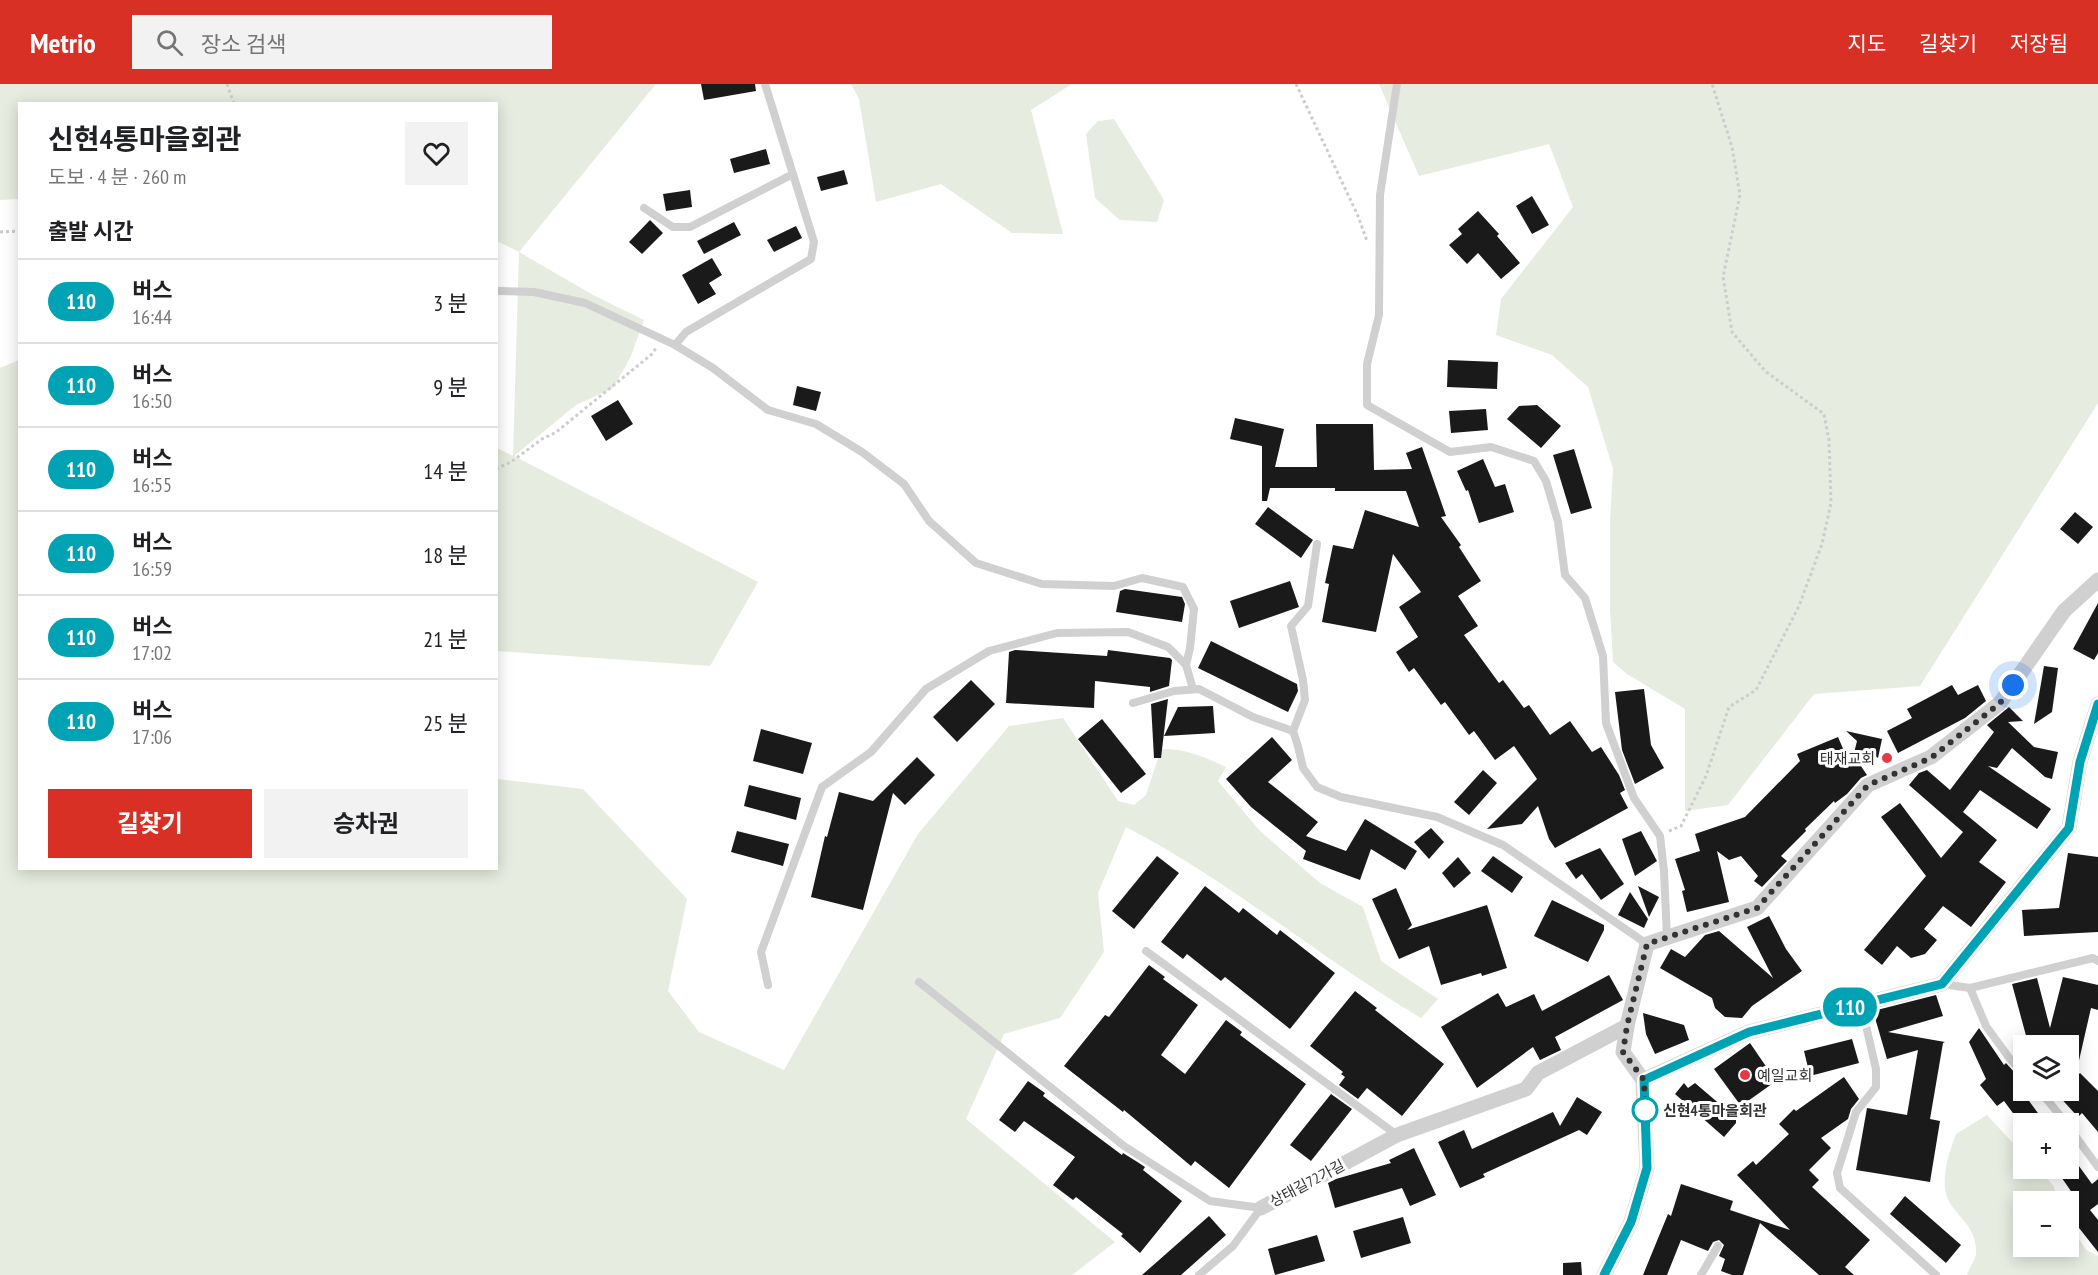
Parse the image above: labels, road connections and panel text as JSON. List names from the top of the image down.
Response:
{
  "streets": {
    "street": ["상태길72가길"]
  },
  "places": ["태재교회", "예일교회", "신현4통마을회관"],
  "lines": ["bus line 110"],
  "page": {
    "header": "Metrio",
    "search": "장소 검색",
    "nav": ["지도", "길찾기", "저장됨"],
    "on_map": "110",
    "heading": [
      ["신현4통마을회관", "도보 · 4 분 · 260 m"],
      "출발 시간"
    ],
    "list": [
      {
        "mark": "110",
        "name": "버스",
        "note": "16:44",
        "value": "3 분"
      },
      {
        "mark": "110",
        "name": "버스",
        "note": "16:50",
        "value": "9 분"
      },
      {
        "mark": "110",
        "name": "버스",
        "note": "16:55",
        "value": "14 분"
      },
      {
        "mark": "110",
        "name": "버스",
        "note": "16:59",
        "value": "18 분"
      },
      {
        "mark": "110",
        "name": "버스",
        "note": "17:02",
        "value": "21 분"
      },
      {
        "mark": "110",
        "name": "버스",
        "note": "17:06",
        "value": "25 분"
      }
    ],
    "buttons": ["길찾기", "승차권"],
    "map_buttons": ["+", "−"]
  }
}
